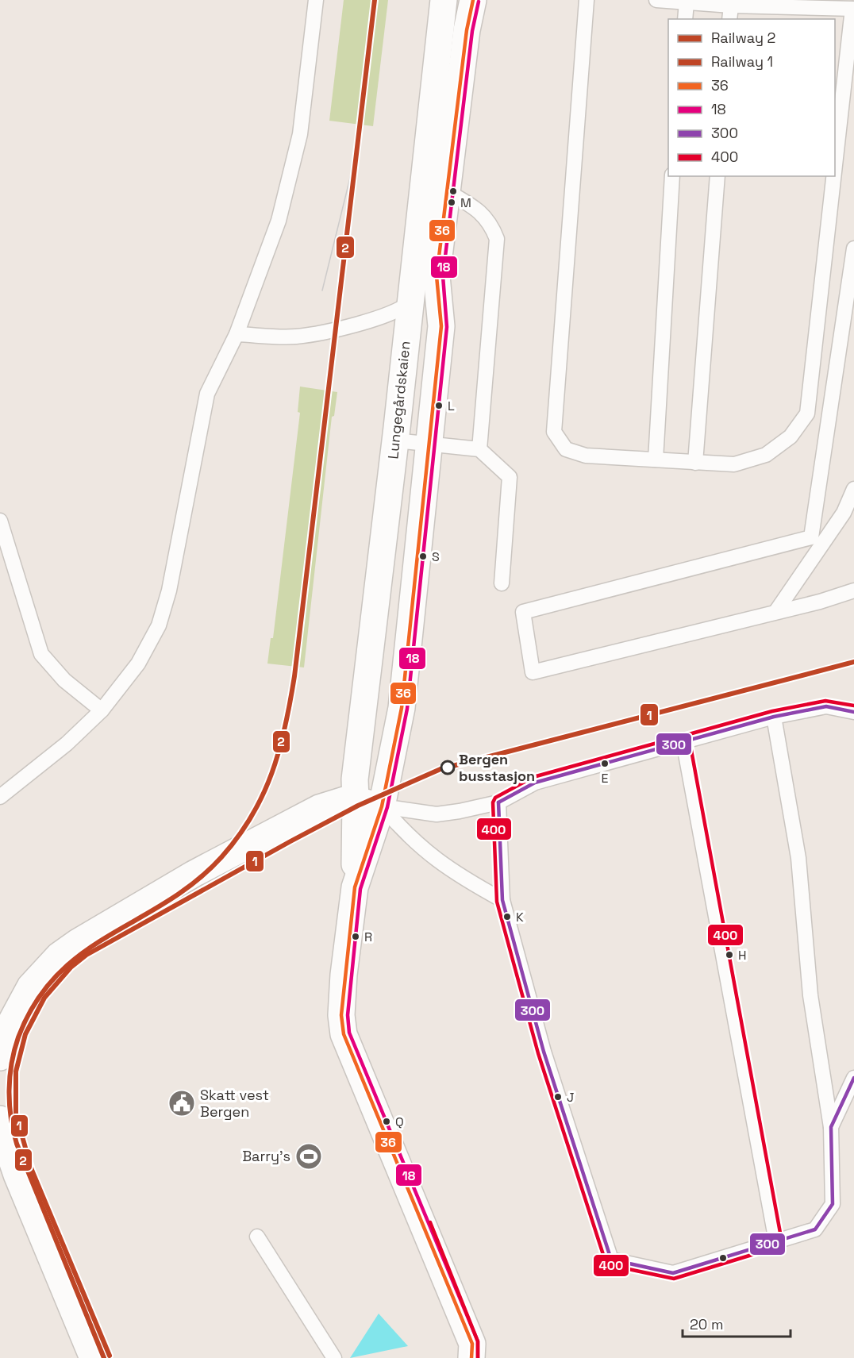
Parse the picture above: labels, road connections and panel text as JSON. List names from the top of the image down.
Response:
{
  "streets": {
    "main road": ["Lungegårdskaien"]
  },
  "places": {
    "other": [
      "M",
      "L",
      "S",
      "E",
      "Bergen busstasjon",
      "K",
      "R",
      "H",
      "J",
      "Q"
    ],
    "public building": ["Skatt vest Bergen"],
    "sports": ["Barry's"]
  },
  "lines": [
    "rail line 2",
    "transit line 36",
    "transit line 18",
    "rail line 1",
    "transit line 400",
    "transit line 300"
  ],
  "legend": [
    "Railway 2",
    "Railway 1",
    "36",
    "18",
    "300",
    "400"
  ],
  "scale_bar": "20 m"
}
